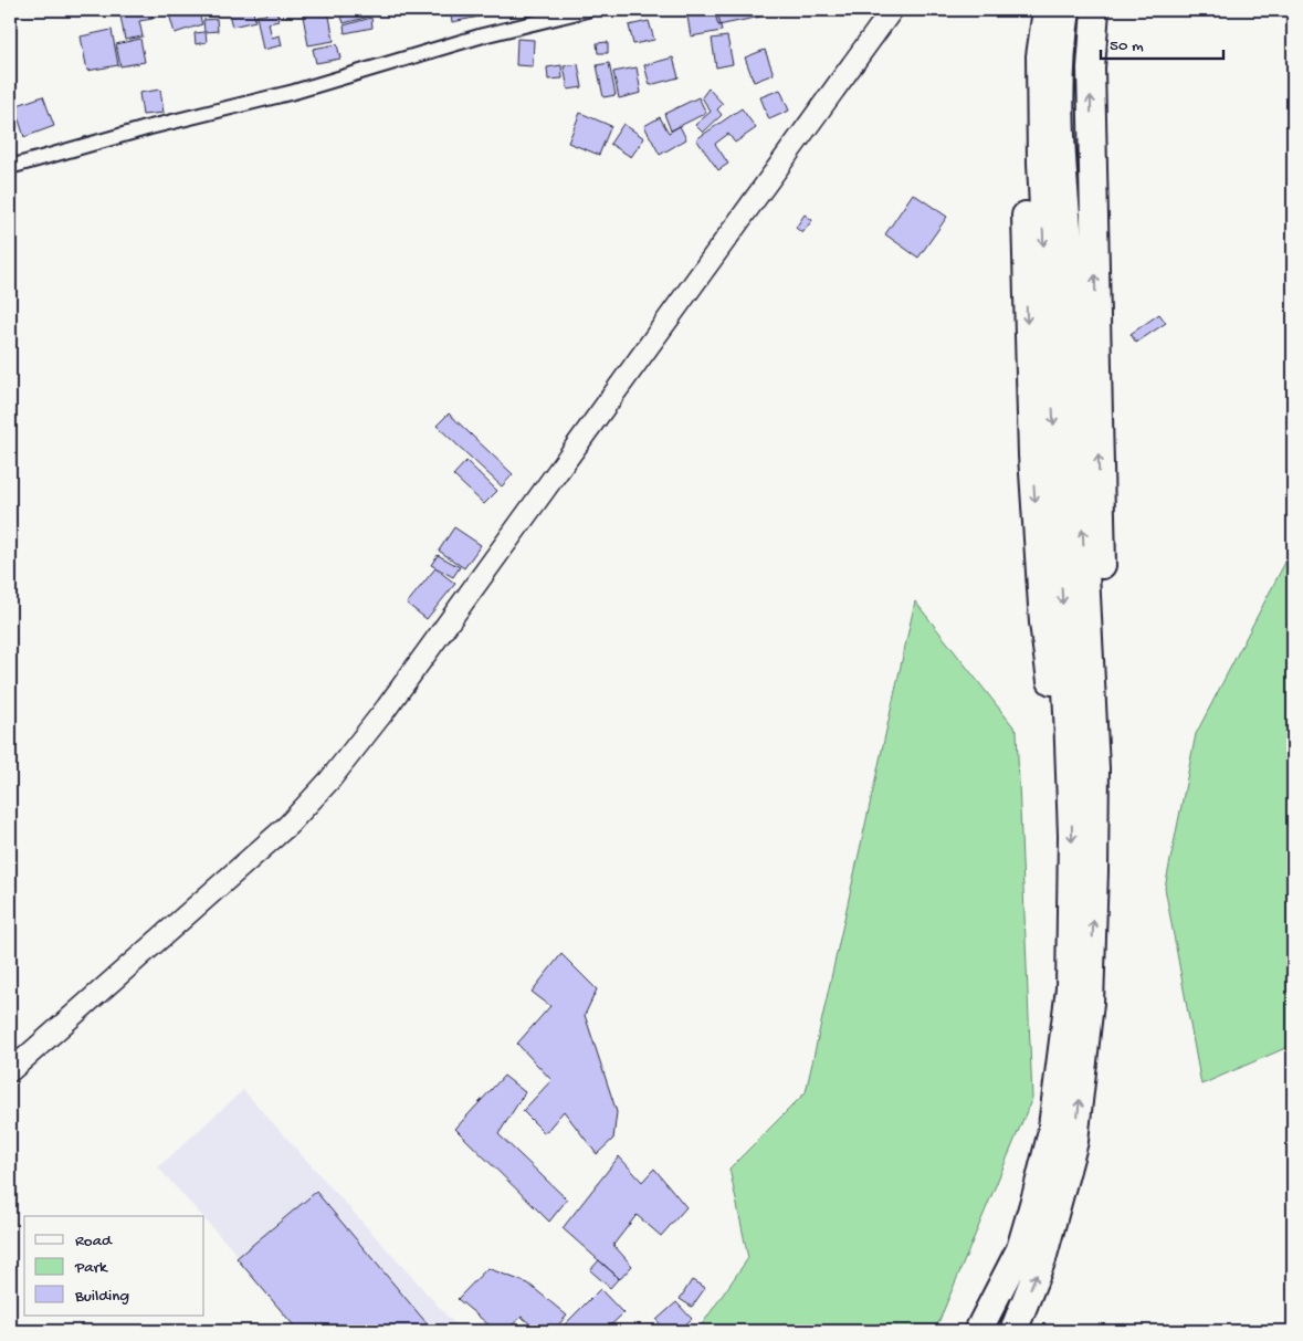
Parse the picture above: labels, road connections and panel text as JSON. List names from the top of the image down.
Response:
{
  "legend": ["Road", "Park", "Building"],
  "scale_bar": "50 m"
}
